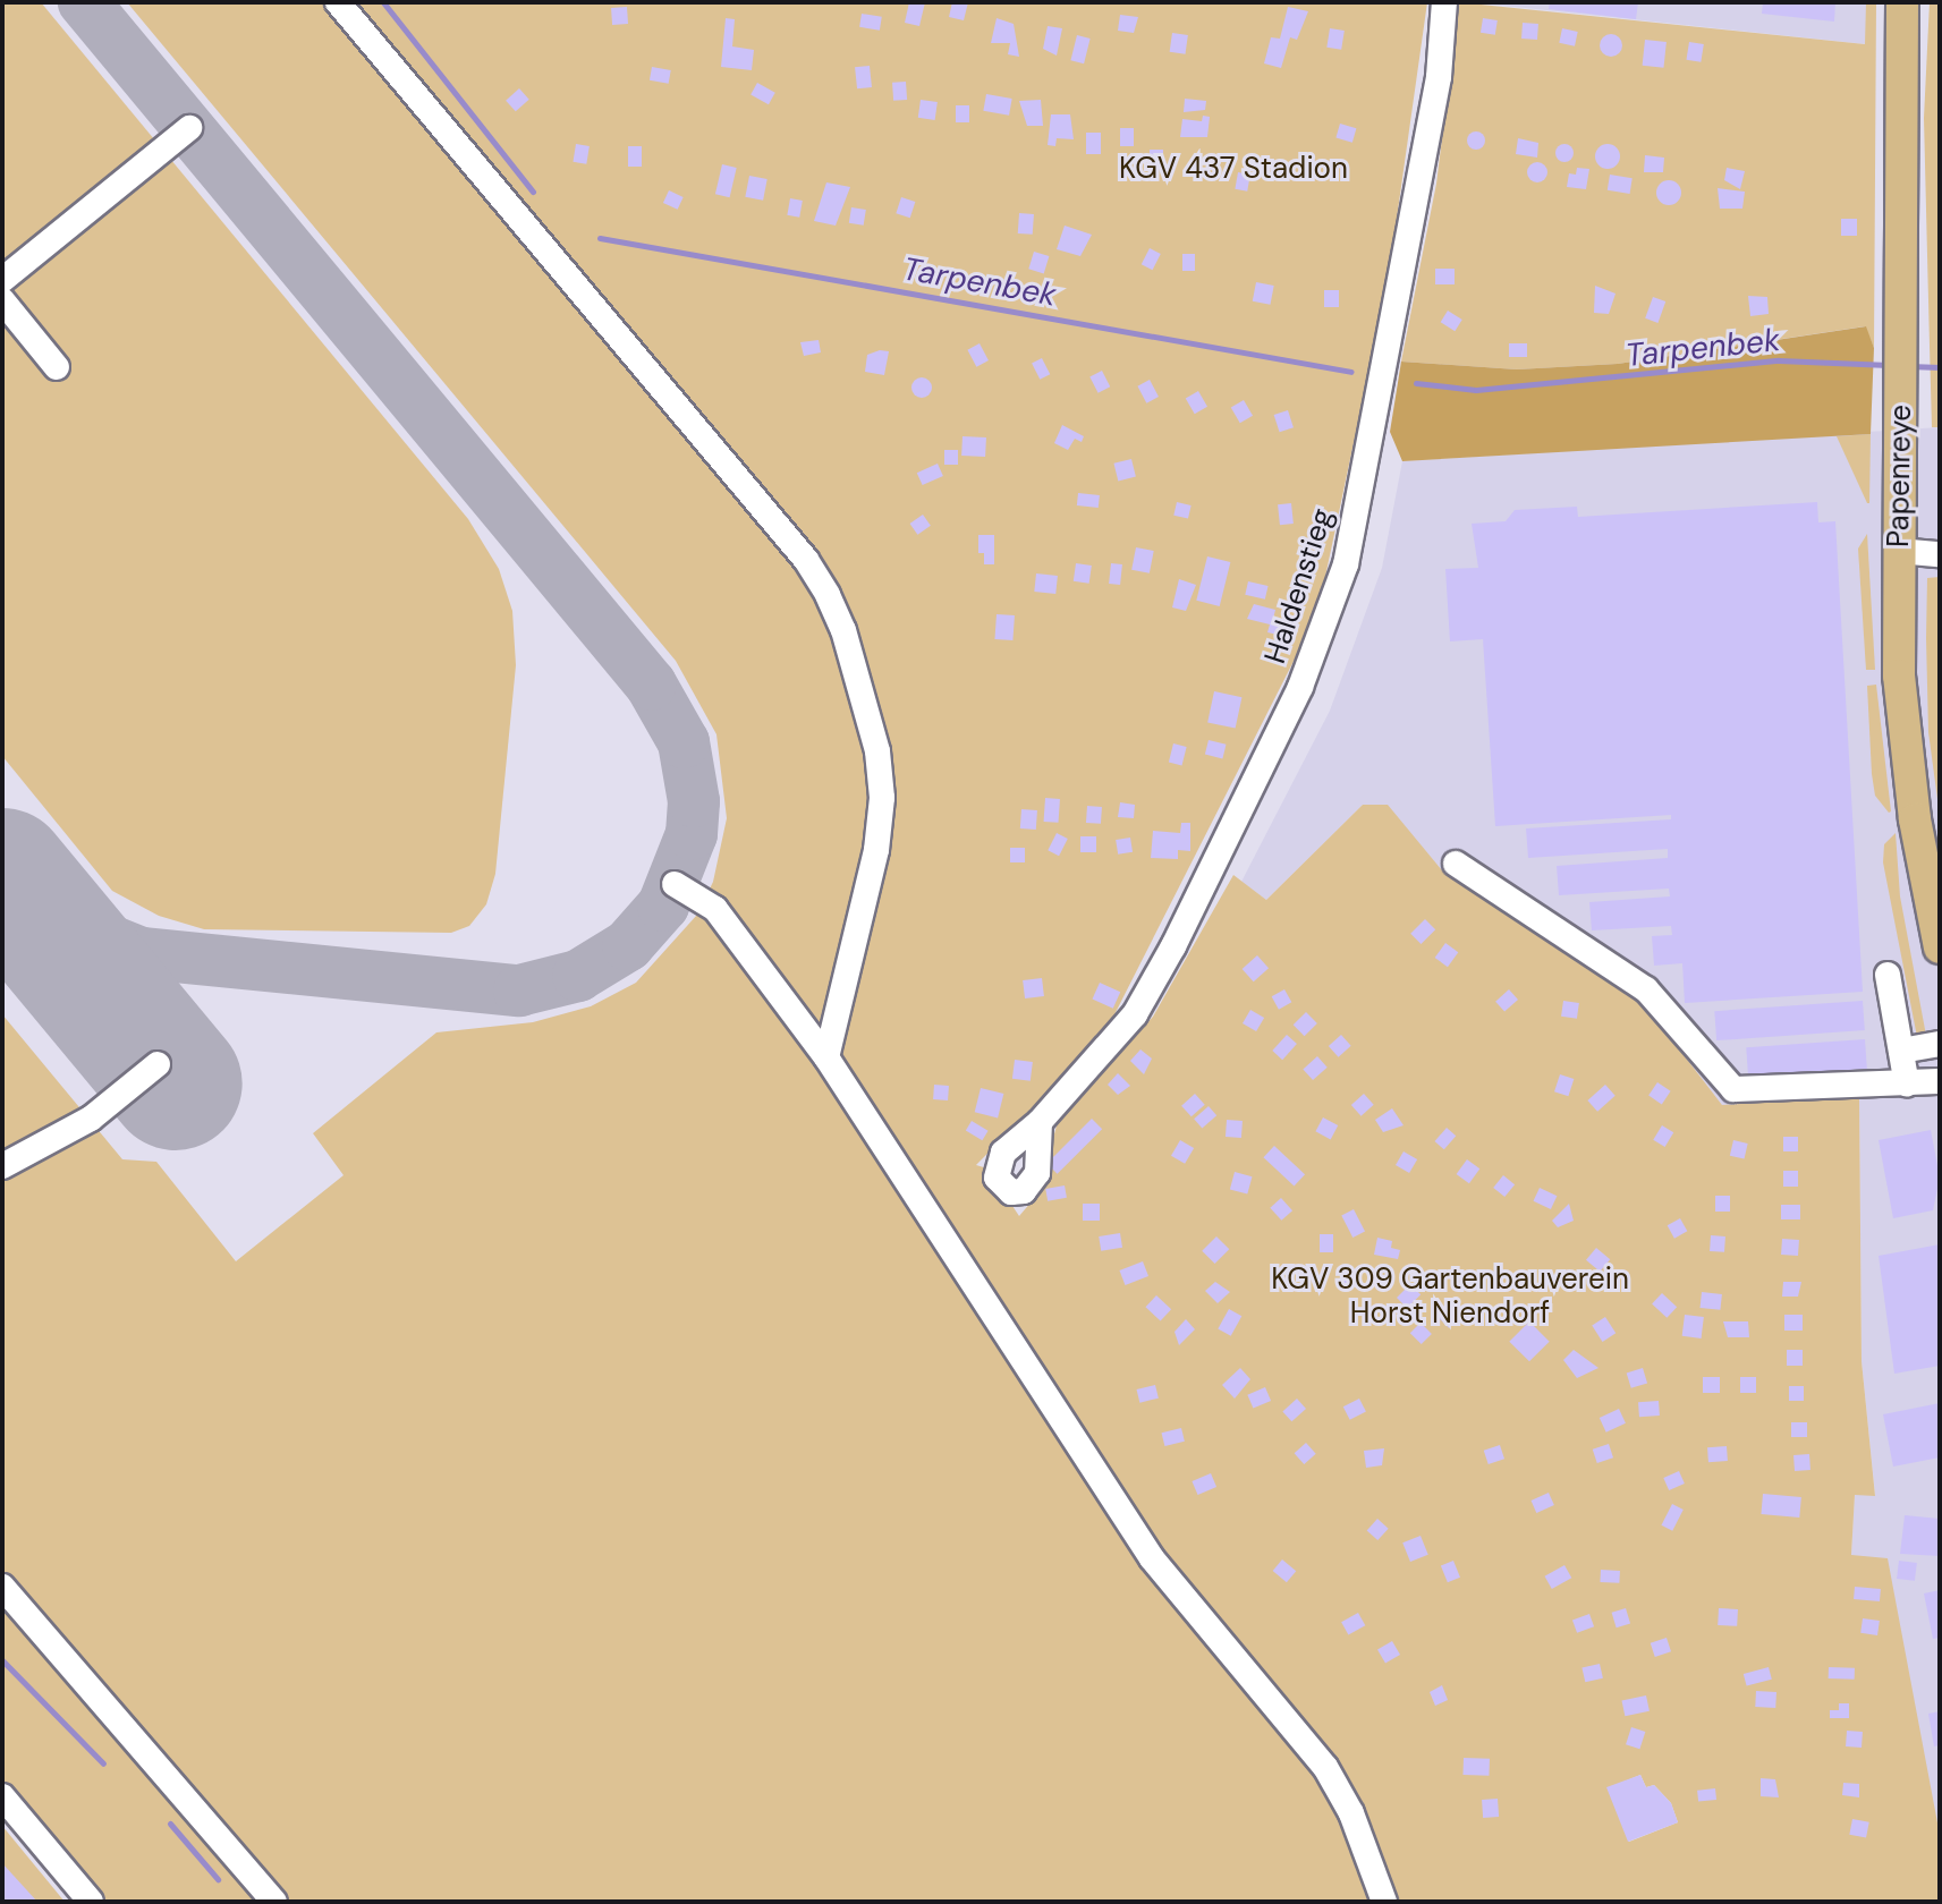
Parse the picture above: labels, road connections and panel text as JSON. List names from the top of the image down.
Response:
{
  "streets": {
    "main road": ["Papenreye"],
    "street": ["Haldenstieg"]
  },
  "water": ["Tarpenbek"],
  "parks": ["KGV 437 Stadion", "KGV 309 Gartenbauverein Horst Niendorf"]
}
